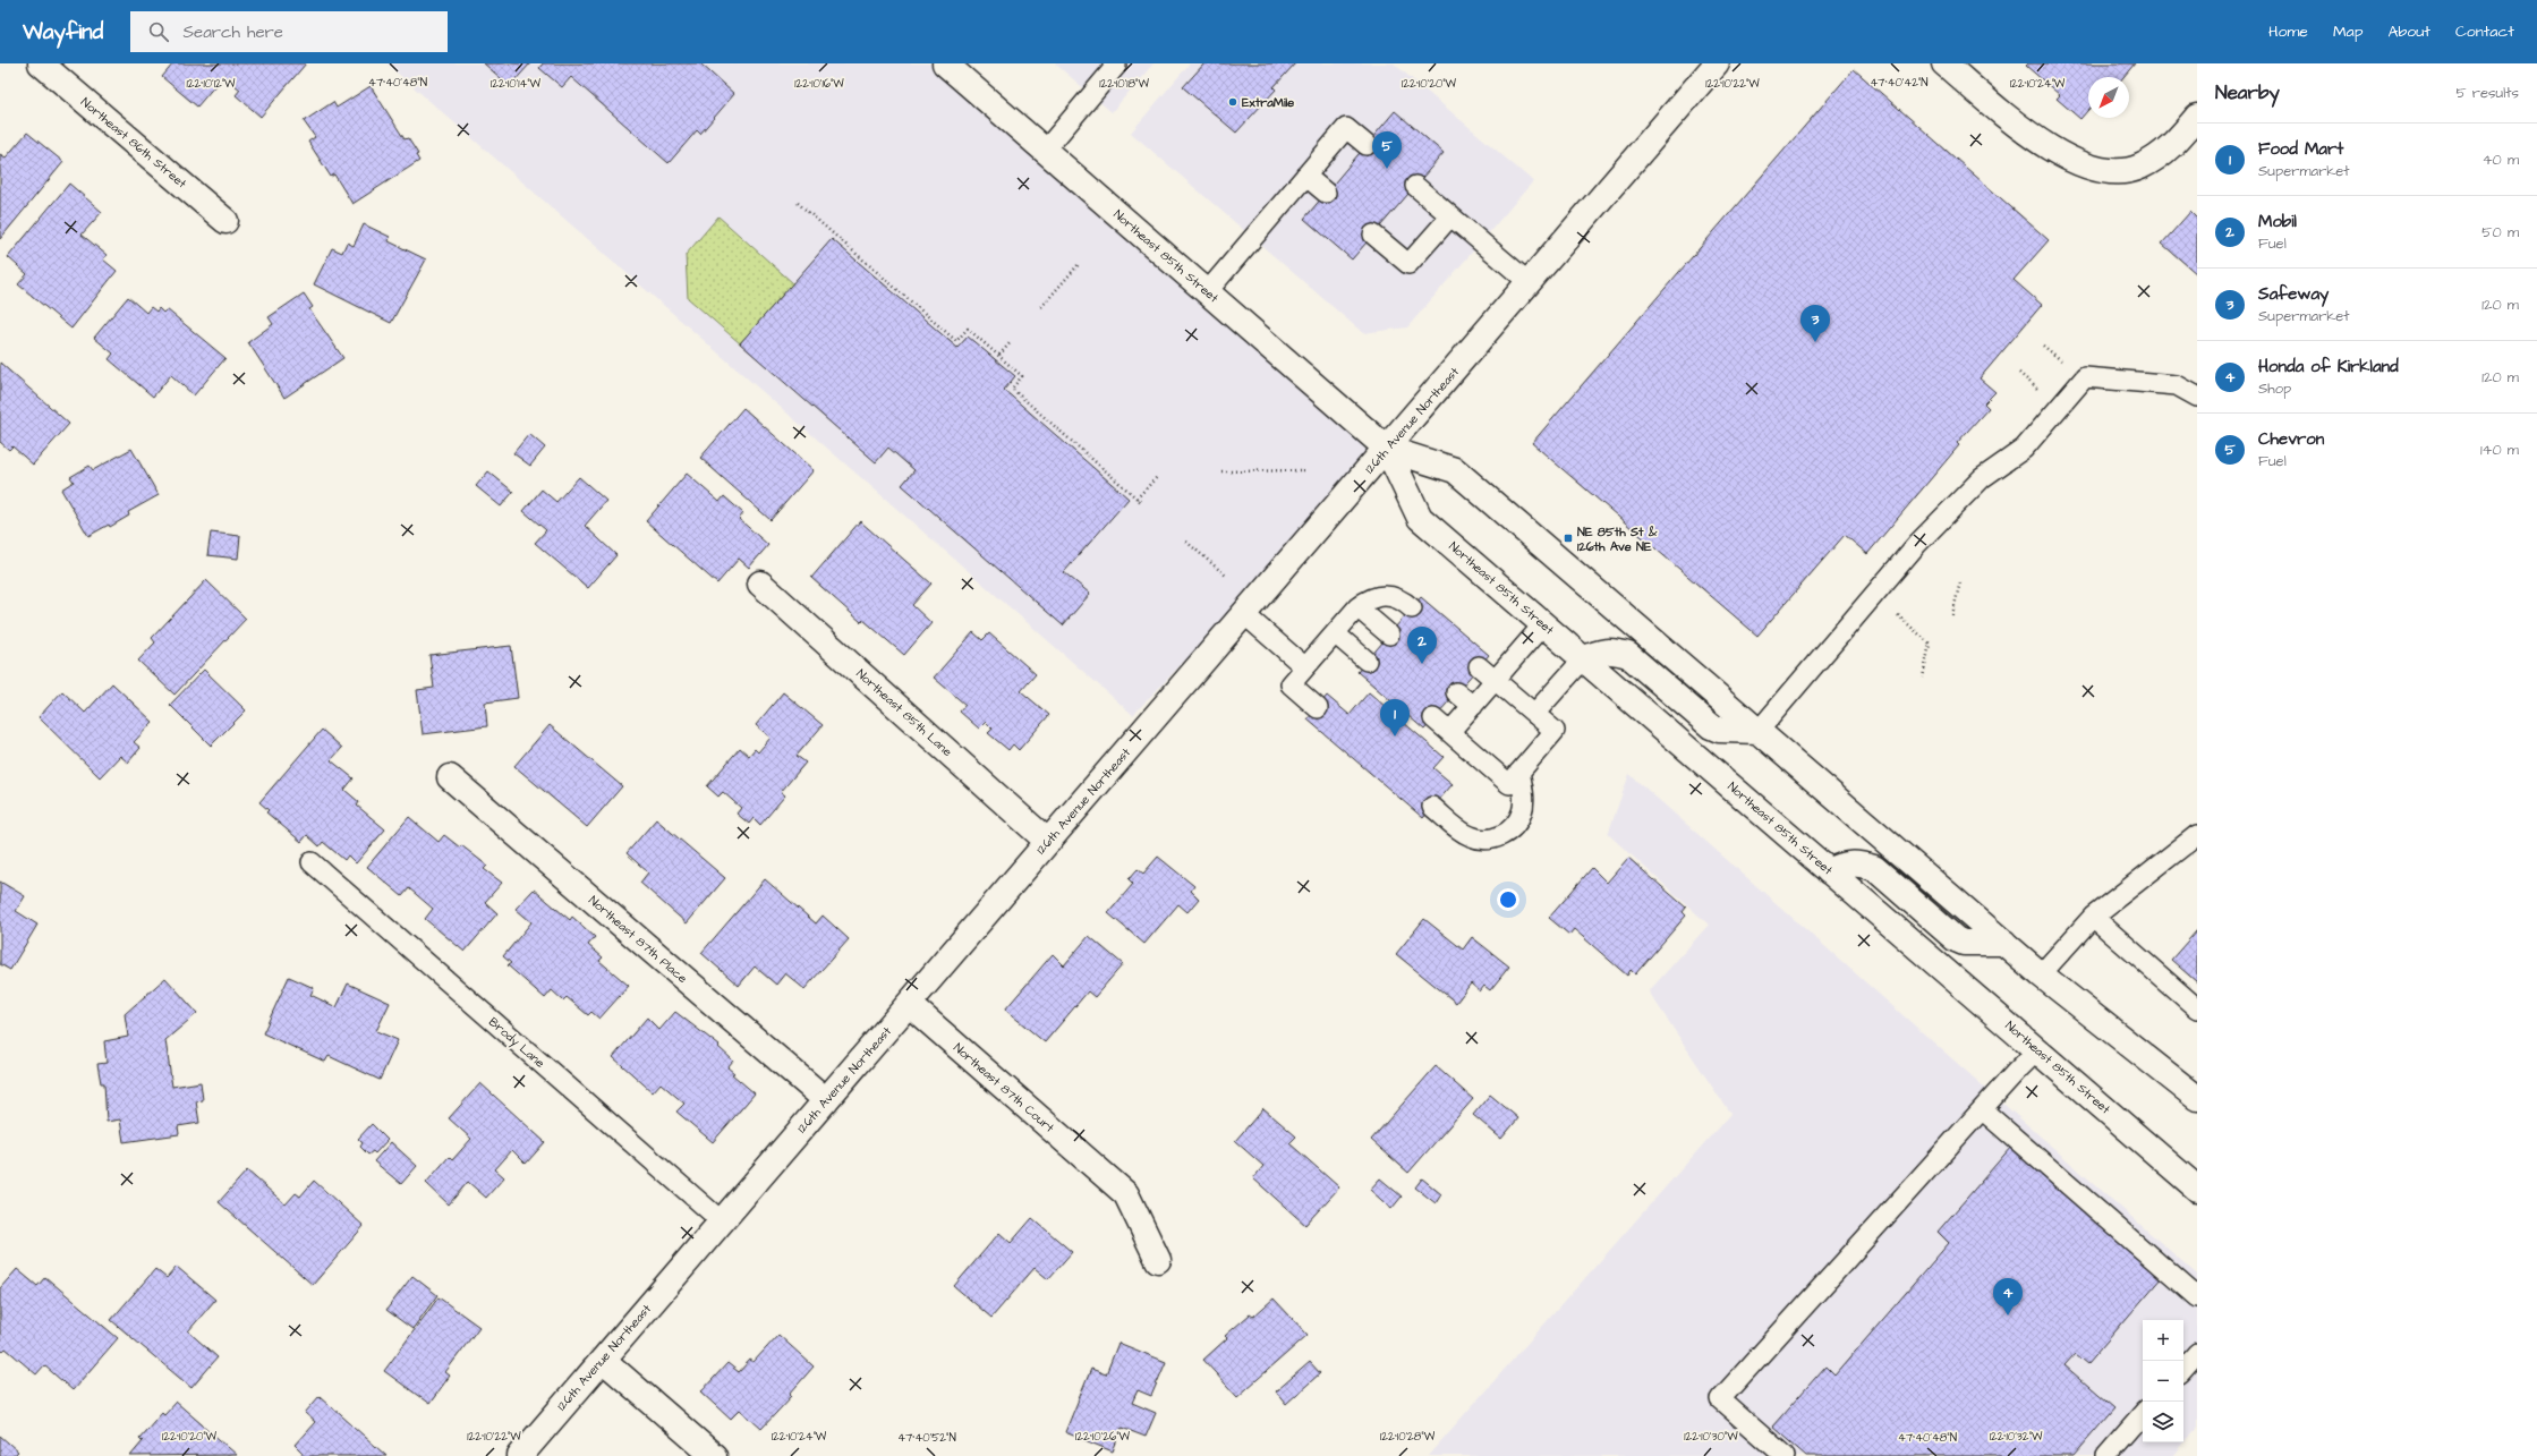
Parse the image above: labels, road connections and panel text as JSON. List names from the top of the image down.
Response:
{
  "streets": {
    "street": [
      "Northeast 86th Street",
      "Northeast 85th Street",
      "126th Avenue Northeast",
      "Northeast 85th Lane",
      "Northeast 87th Place",
      "Northeast 87th Court"
    ],
    "lane": ["Brody Lane"]
  },
  "crossings": [
    ["Northeast 85th Street", "126th Avenue Northeast"],
    ["126th Avenue Northeast", "Northeast 85th Lane"],
    ["126th Avenue Northeast", "Northeast 87th Place"],
    ["126th Avenue Northeast", "Brody Lane"],
    ["126th Avenue Northeast", "Northeast 87th Court"]
  ],
  "places": {
    "other": ["ExtraMile"],
    "transit": ["NE 85th St & 126th Ave NE"]
  },
  "north": "bottom left",
  "page": {
    "header": "Wayfind",
    "search": "Search here",
    "nav": [
      "Home",
      "Map",
      "About",
      "Contact"
    ],
    "heading": ["Nearby", "5 results"],
    "list": [
      {
        "mark": "1",
        "name": "Food Mart",
        "note": "Supermarket",
        "value": "40 m"
      },
      {
        "mark": "2",
        "name": "Mobil",
        "note": "Fuel",
        "value": "50 m"
      },
      {
        "mark": "3",
        "name": "Safeway",
        "note": "Supermarket",
        "value": "120 m"
      },
      {
        "mark": "4",
        "name": "Honda of Kirkland",
        "note": "Shop",
        "value": "120 m"
      },
      {
        "mark": "5",
        "name": "Chevron",
        "note": "Fuel",
        "value": "140 m"
      }
    ],
    "pins": [
      "5",
      "3",
      "2",
      "1",
      "4"
    ],
    "map_buttons": ["+", "−"]
  },
  "coordinates": [
    "47°40'42\"N",
    "47°40'48\"N",
    "122°10'12\"W",
    "122°10'14\"W",
    "122°10'16\"W",
    "122°10'18\"W",
    "122°10'20\"W",
    "122°10'22\"W",
    "122°10'24\"W",
    "122°10'26\"W",
    "122°10'28\"W",
    "122°10'30\"W",
    "122°10'32\"W",
    "47°40'52\"N"
  ]
}
